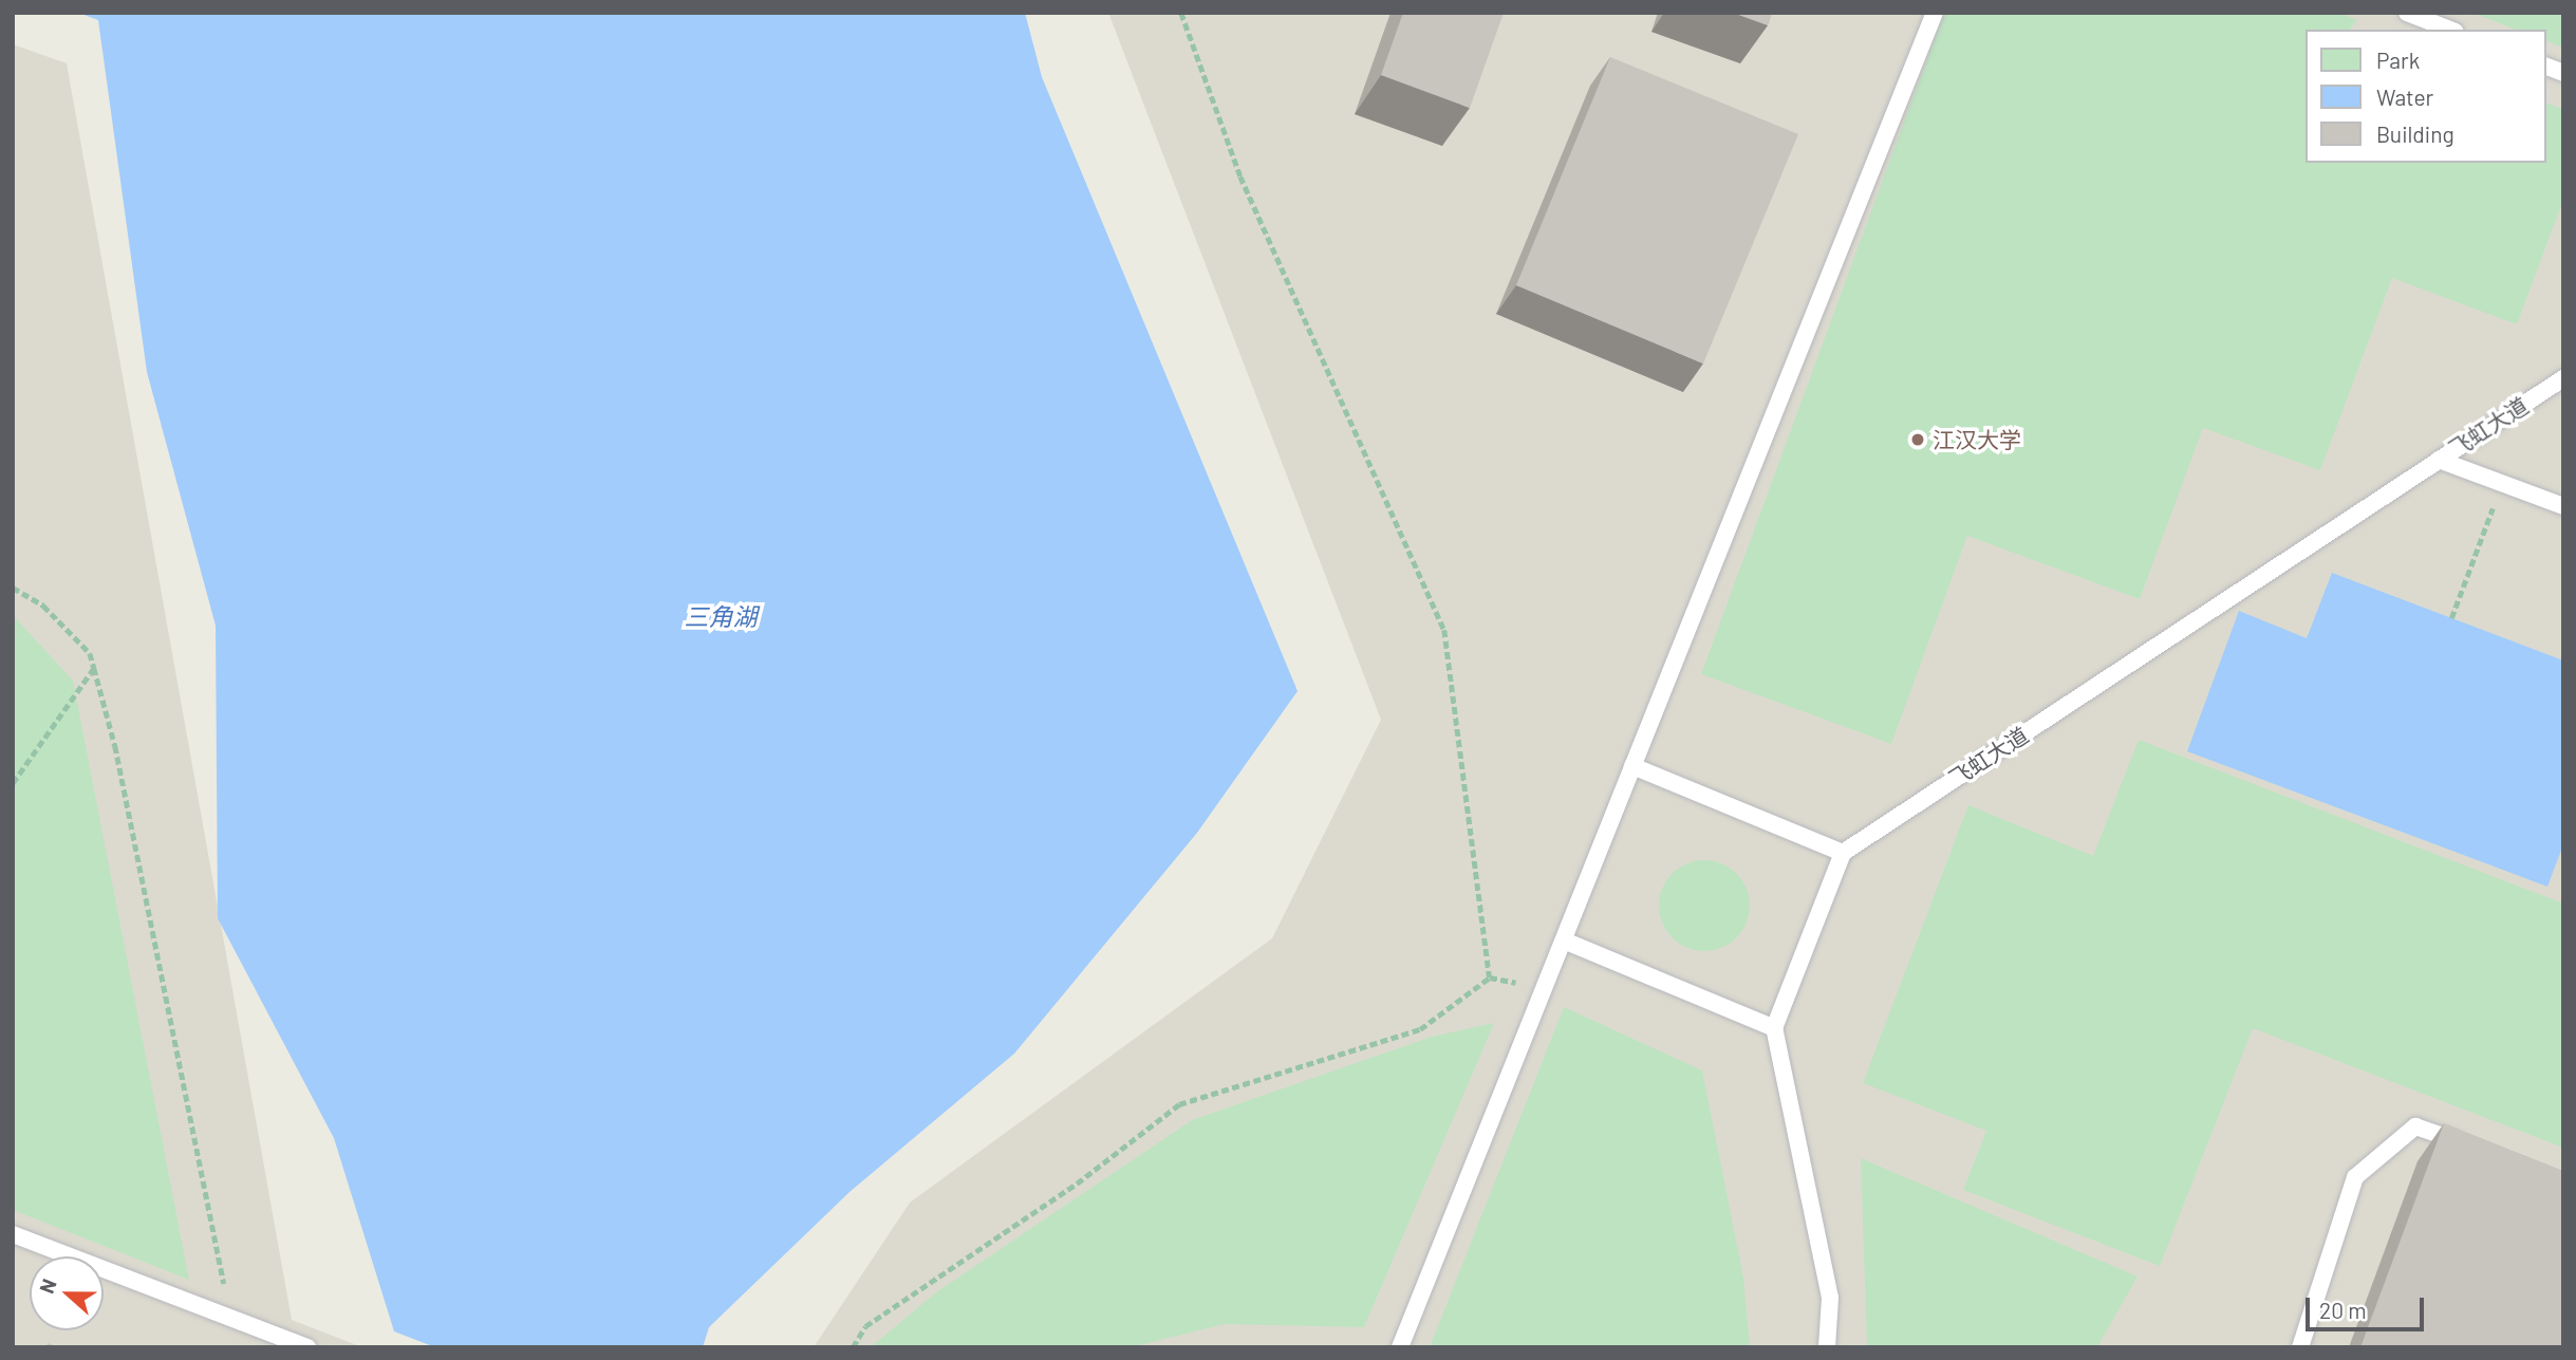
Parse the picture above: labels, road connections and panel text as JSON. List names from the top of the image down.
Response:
{
  "streets": {
    "lane": ["飞虹大道"]
  },
  "water": ["三角湖"],
  "places": ["江汉大学"],
  "legend": ["Park", "Water", "Building"],
  "scale_bar": "20 m",
  "north": "left"
}
